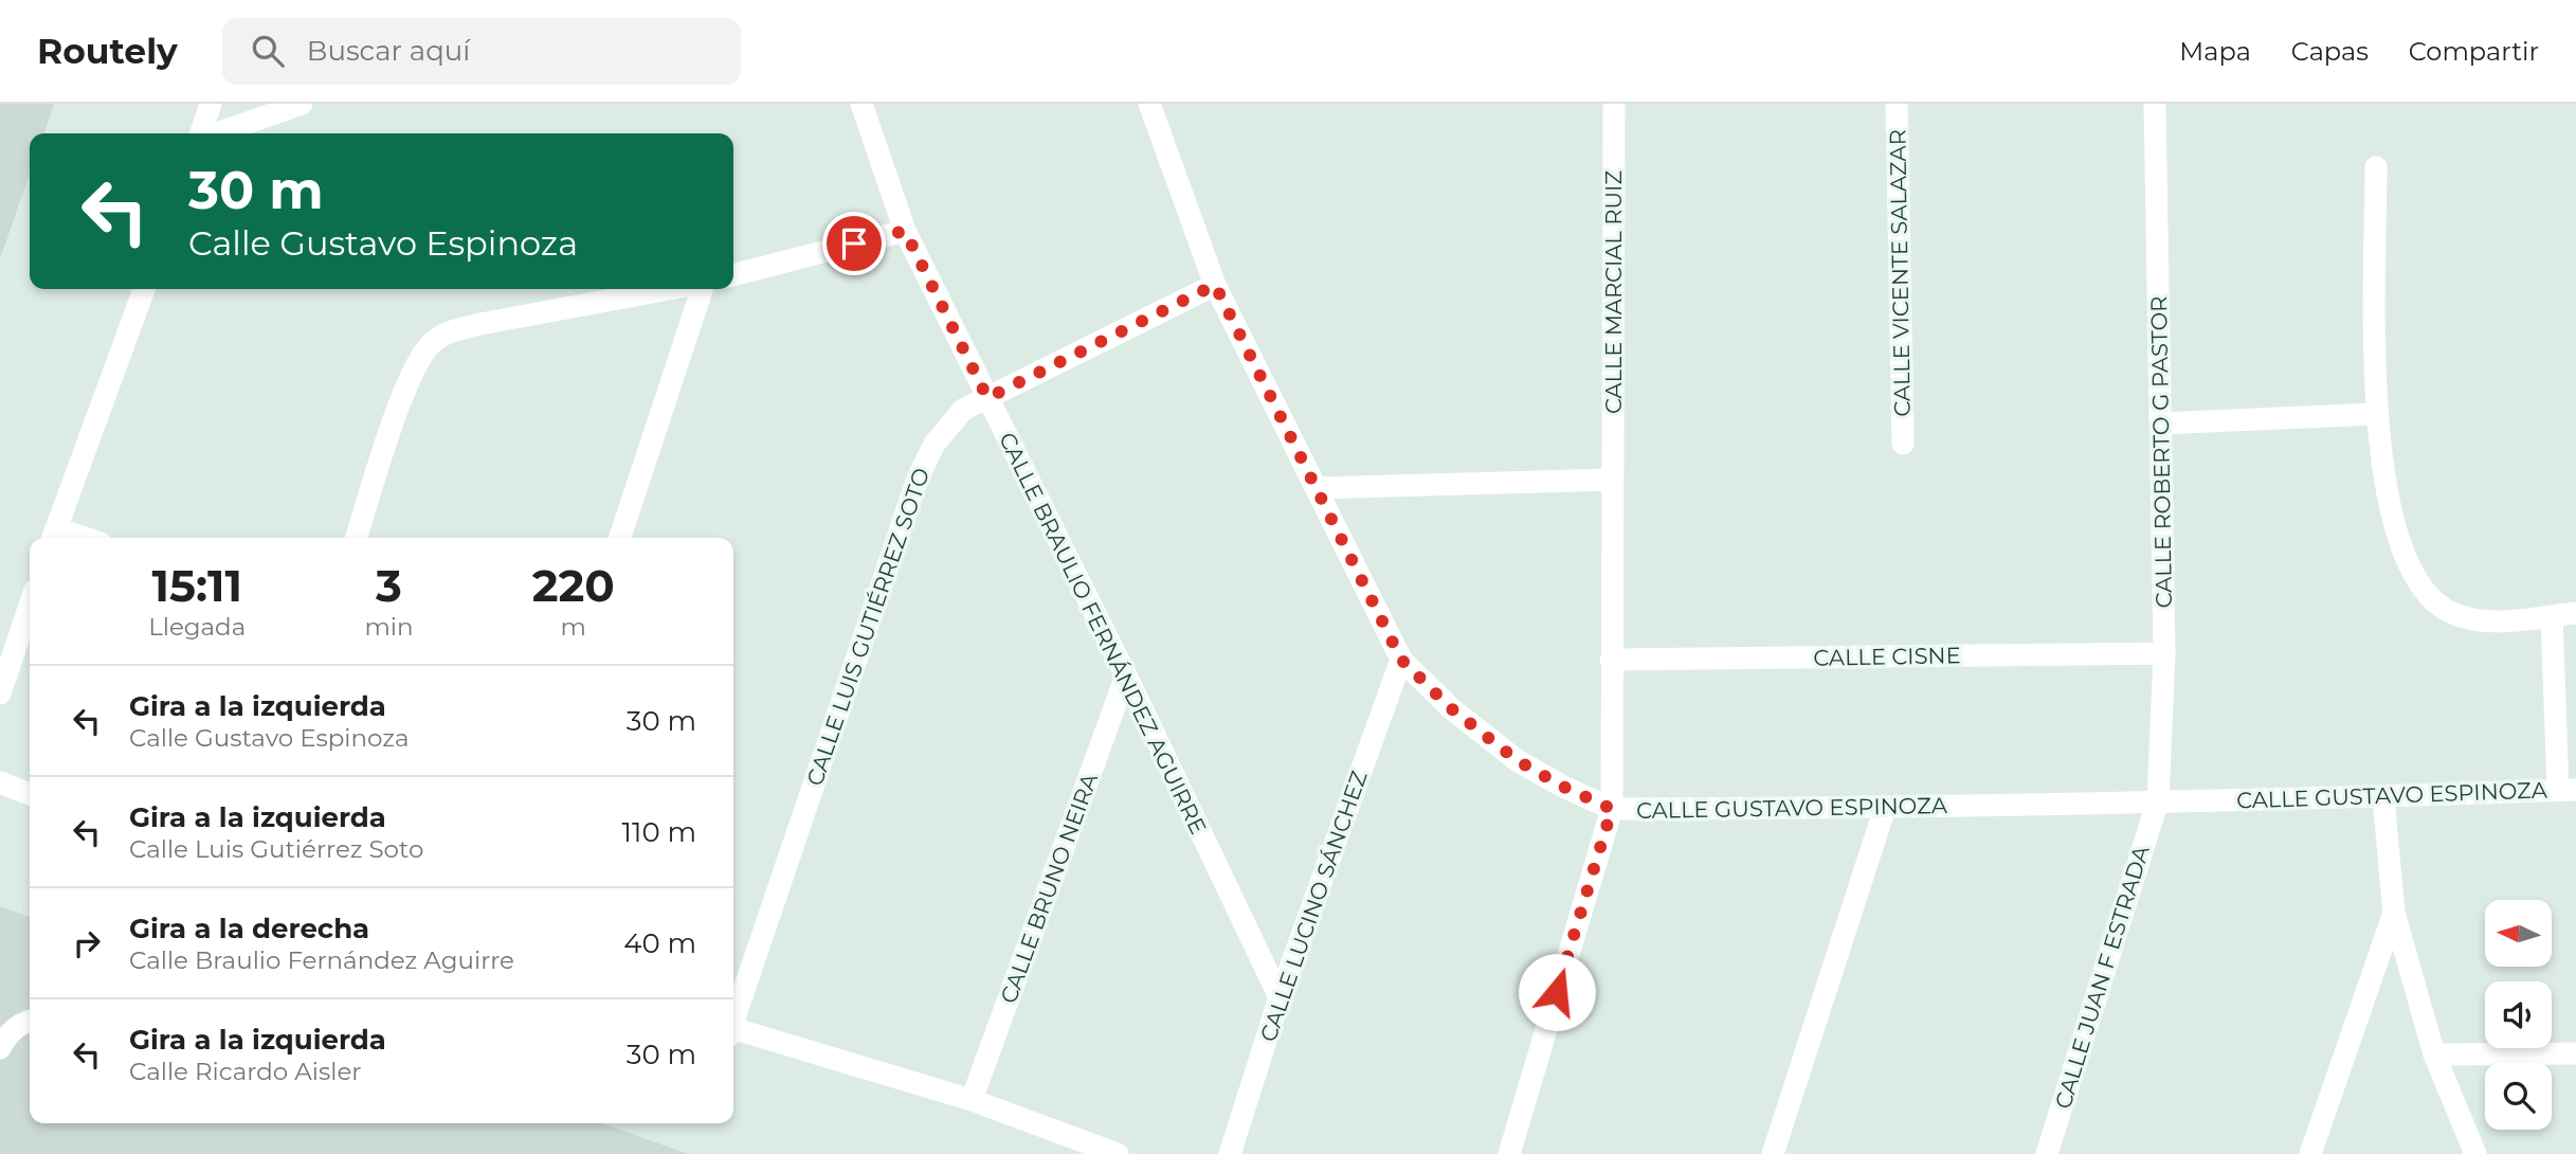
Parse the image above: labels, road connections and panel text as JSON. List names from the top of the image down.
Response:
{
  "streets": {
    "street": [
      "CALLE VICENTE SALAZAR",
      "CALLE MARCIAL RUIZ",
      "CALLE ROBERTO G PASTOR",
      "CALLE LUIS GUTIÉRREZ SOTO",
      "CALLE BRAULIO FERNÁNDEZ AGUIRRE",
      "CALLE CISNE",
      "CALLE GUSTAVO ESPINOZA",
      "CALLE BRUNO NEIRA",
      "CALLE LUCINO SÁNCHEZ",
      "CALLE JUAN F ESTRADA"
    ]
  },
  "crossings": [
    ["CALLE MARCIAL RUIZ", "CALLE CISNE"],
    ["CALLE MARCIAL RUIZ", "CALLE GUSTAVO ESPINOZA"],
    ["CALLE ROBERTO G PASTOR", "CALLE CISNE"],
    ["CALLE ROBERTO G PASTOR", "CALLE GUSTAVO ESPINOZA"],
    ["CALLE ROBERTO G PASTOR", "CALLE JUAN F ESTRADA"],
    ["CALLE LUIS GUTIÉRREZ SOTO", "CALLE BRAULIO FERNÁNDEZ AGUIRRE"],
    ["CALLE LUIS GUTIÉRREZ SOTO", "CALLE GUSTAVO ESPINOZA"],
    ["CALLE BRAULIO FERNÁNDEZ AGUIRRE", "CALLE BRUNO NEIRA"],
    ["CALLE BRAULIO FERNÁNDEZ AGUIRRE", "CALLE LUCINO SÁNCHEZ"],
    ["CALLE GUSTAVO ESPINOZA", "CALLE LUCINO SÁNCHEZ"],
    ["CALLE GUSTAVO ESPINOZA", "CALLE JUAN F ESTRADA"]
  ],
  "north": "left",
  "page": {
    "header": "Routely",
    "search": "Buscar aquí",
    "nav": ["Mapa", "Capas", "Compartir"],
    "turn": ["30 m", "Calle Gustavo Espinoza"],
    "eta": [
      "15:11",
      "Llegada",
      "3",
      "min",
      "220",
      "m"
    ],
    "list": [
      {
        "name": "Gira a la izquierda",
        "note": "Calle Gustavo Espinoza",
        "value": "30 m"
      },
      {
        "name": "Gira a la izquierda",
        "note": "Calle Luis Gutiérrez Soto",
        "value": "110 m"
      },
      {
        "name": "Gira a la derecha",
        "note": "Calle Braulio Fernández Aguirre",
        "value": "40 m"
      },
      {
        "name": "Gira a la izquierda",
        "note": "Calle Ricardo Aisler",
        "value": "30 m"
      }
    ]
  }
}
